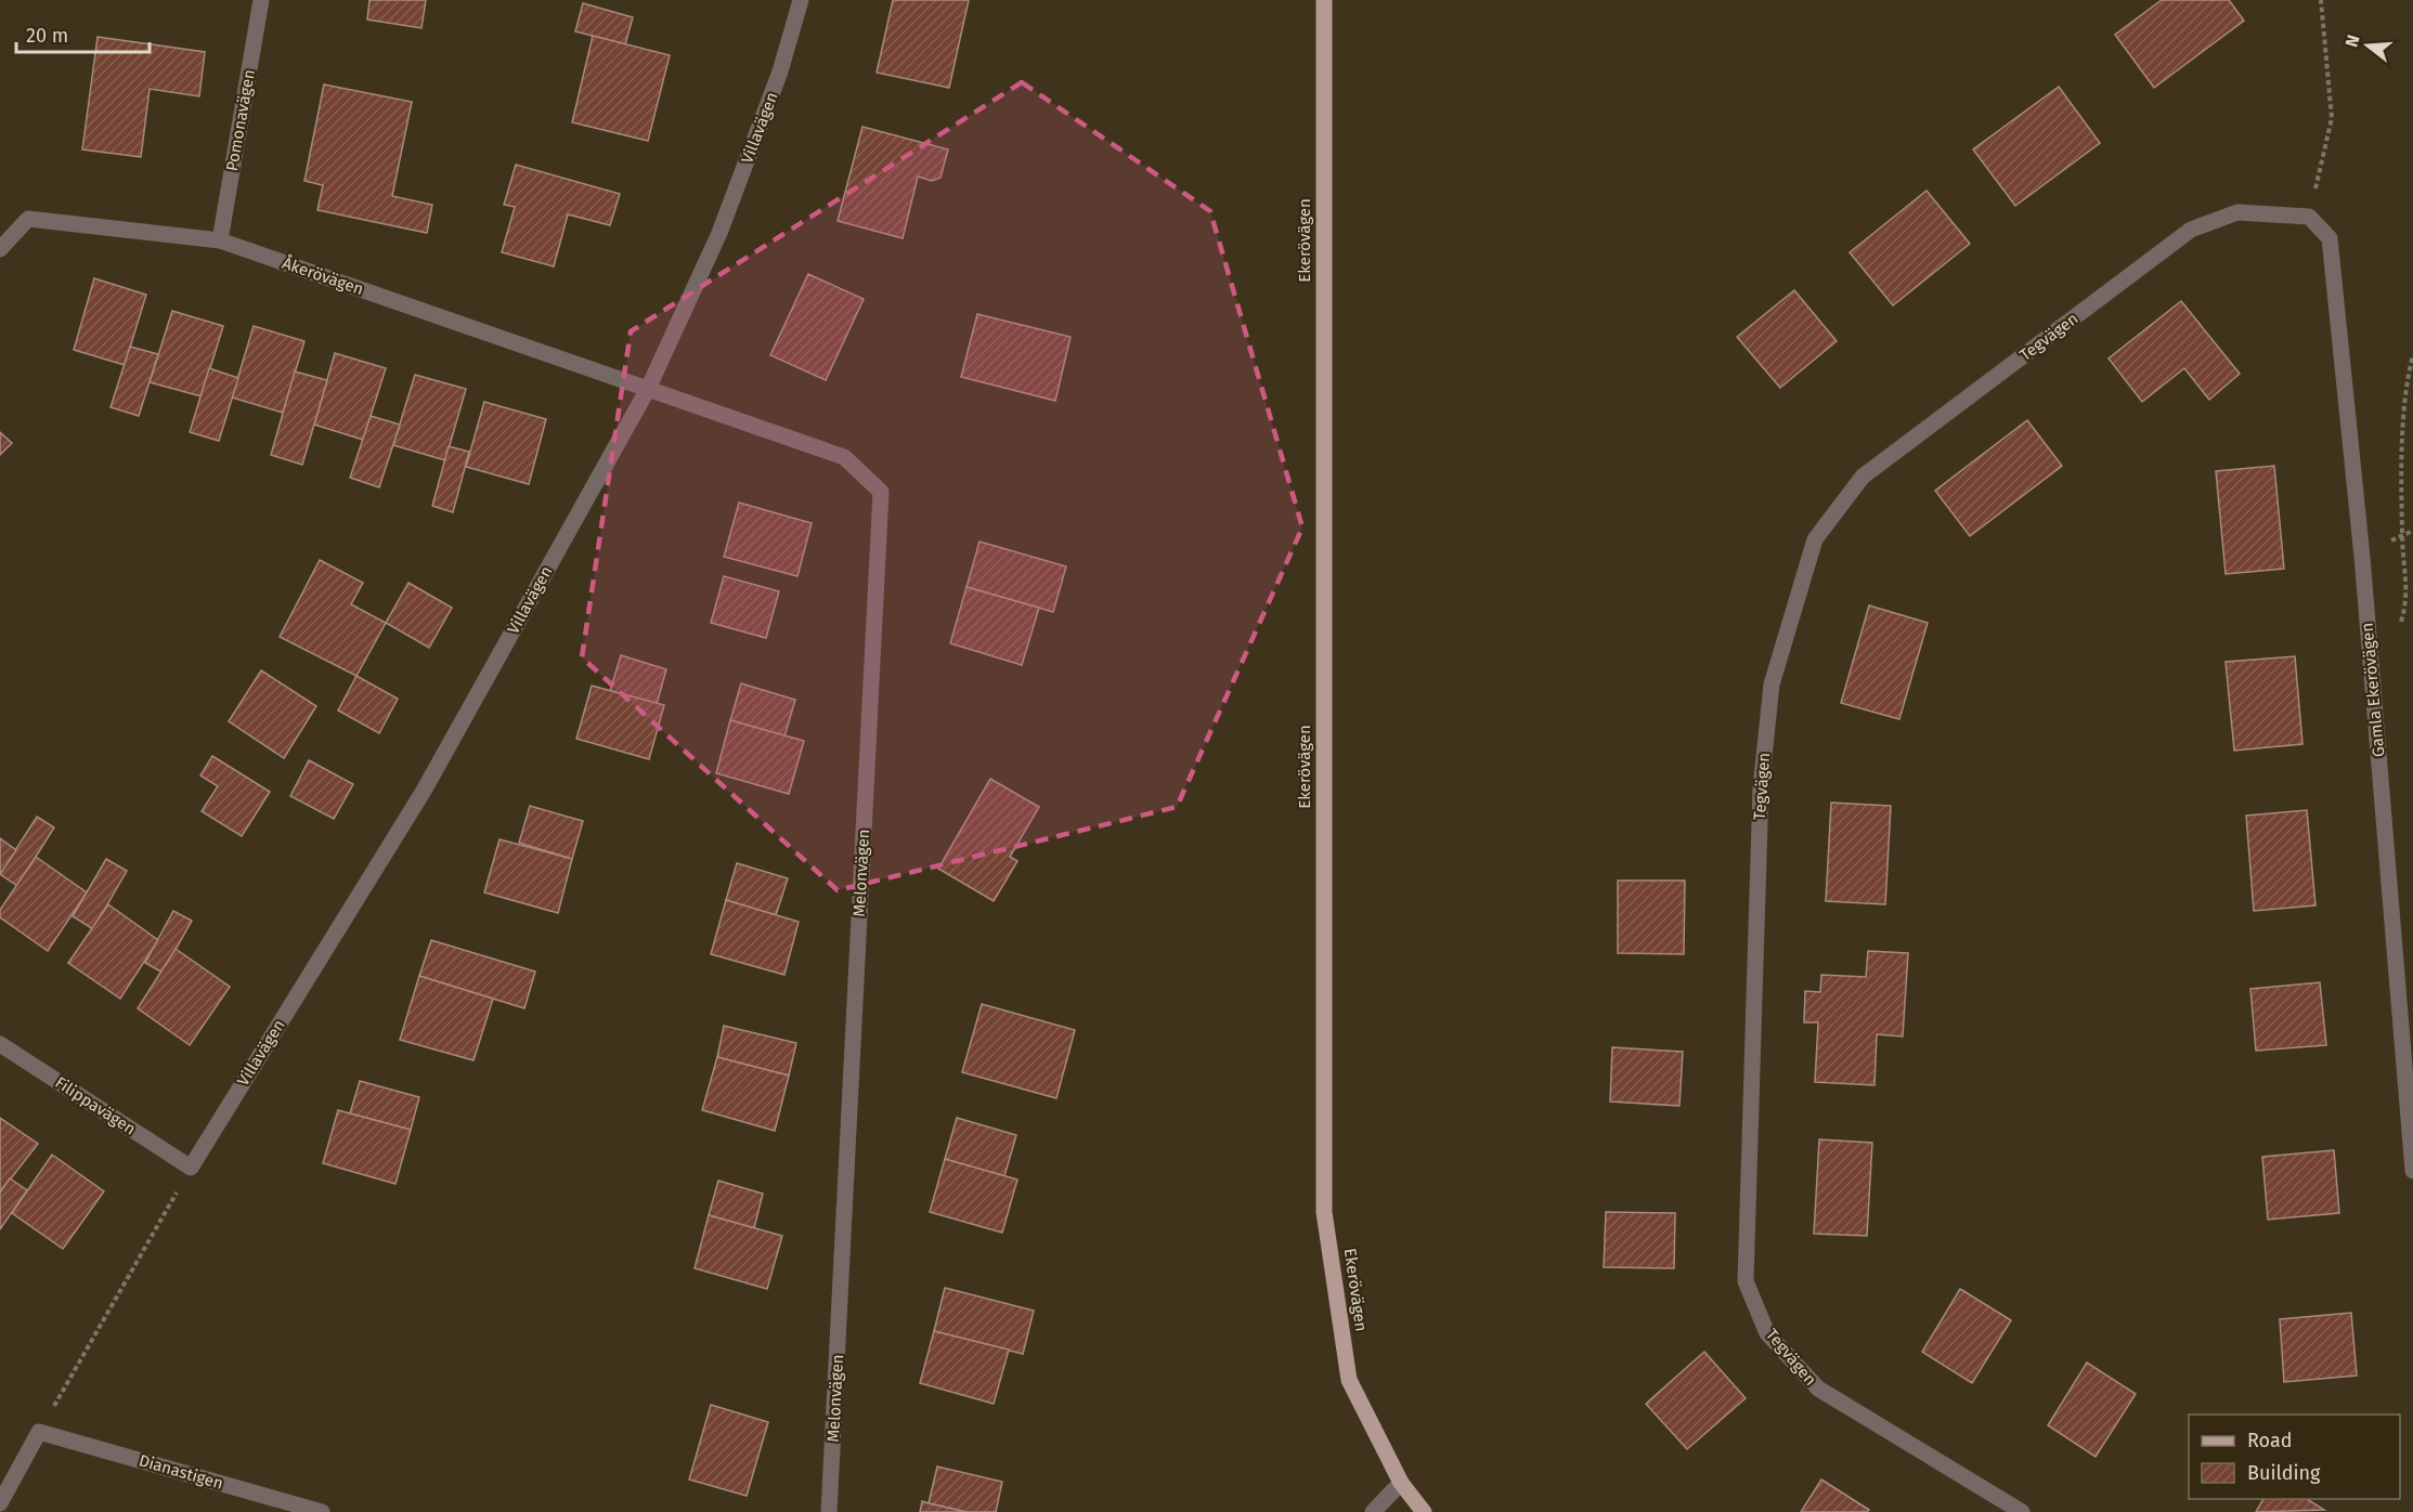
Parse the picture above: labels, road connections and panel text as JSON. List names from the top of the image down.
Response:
{
  "streets": {
    "main road": ["Ekerövägen"],
    "street": [
      "Pomonavägen",
      "Villavägen",
      "Åkerövägen",
      "Tegvägen",
      "Gamla Ekerövägen",
      "Melonvägen",
      "Filippavägen",
      "Dianastigen"
    ]
  },
  "crossings": [
    ["Pomonavägen", "Åkerövägen"],
    ["Villavägen", "Åkerövägen"],
    ["Villavägen", "Melonvägen"],
    ["Villavägen", "Filippavägen"],
    ["Åkerövägen", "Melonvägen"],
    ["Tegvägen", "Gamla Ekerövägen"]
  ],
  "legend": ["Road", "Building"],
  "scale_bar": "20 m",
  "north": "left"
}
